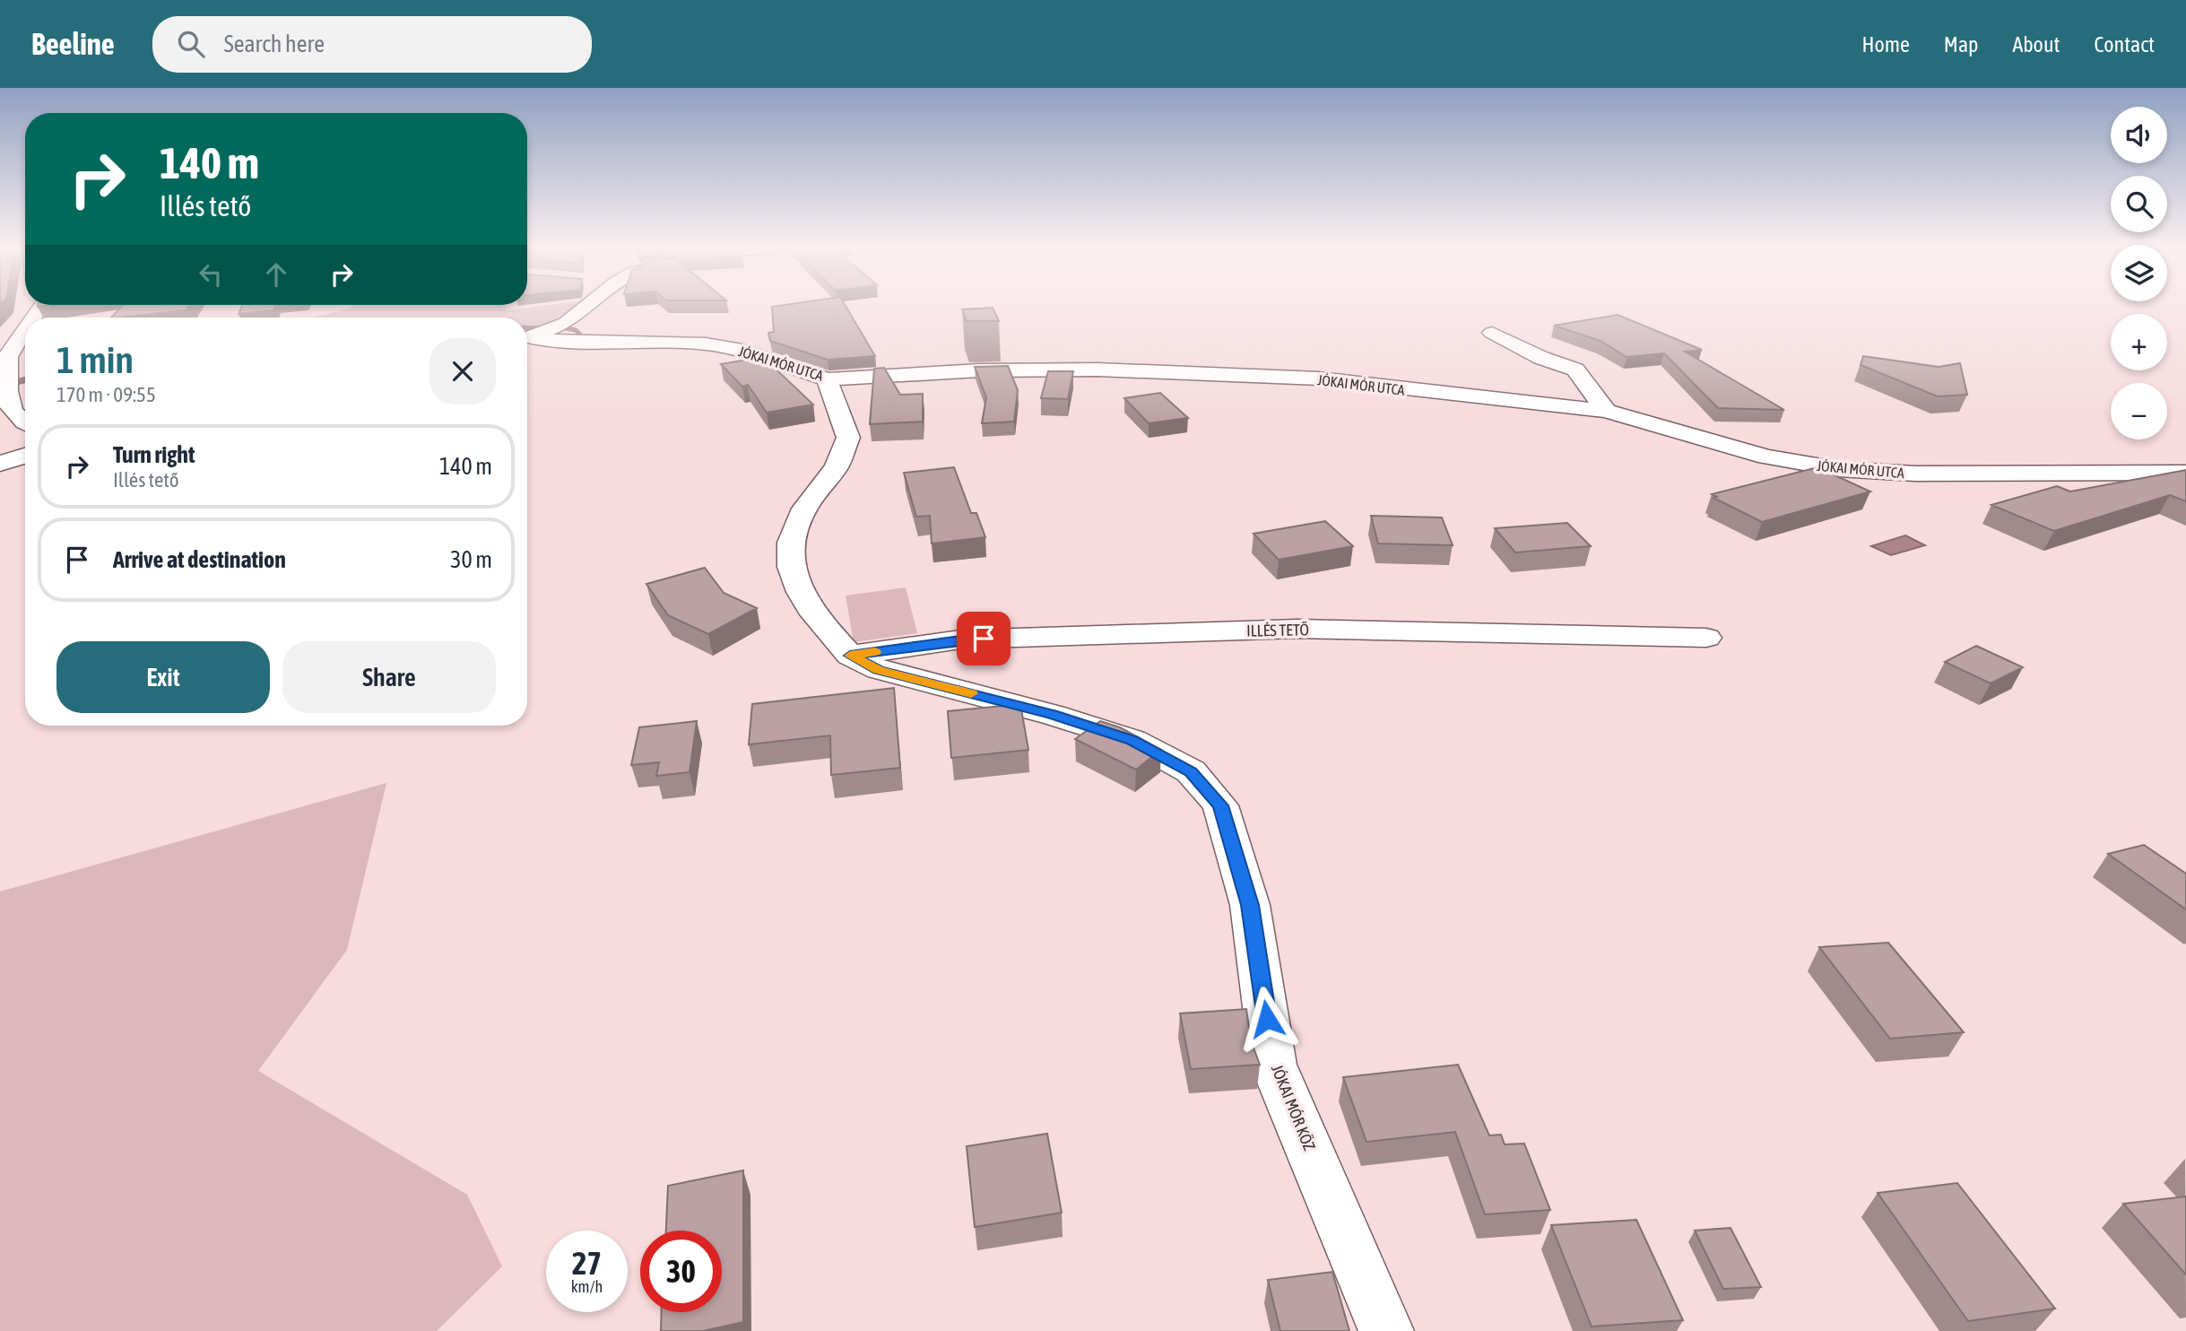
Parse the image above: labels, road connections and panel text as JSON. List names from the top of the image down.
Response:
{
  "streets": {
    "street": ["JÓKAI MÓR UTCA", "ILLÉS TETŐ", "JÓKAI MÓR KÖZ"]
  },
  "crossings": [
    ["JÓKAI MÓR UTCA", "JÓKAI MÓR KÖZ"],
    ["ILLÉS TETŐ", "JÓKAI MÓR KÖZ"]
  ],
  "page": {
    "header": "Beeline",
    "search": "Search here",
    "nav": [
      "Home",
      "Map",
      "About",
      "Contact"
    ],
    "map_buttons": ["+", "−"],
    "turn": ["140 m", "Illés tető"],
    "heading": ["1 min", "170 m · 09:55"],
    "list": [
      {
        "name": "Turn right",
        "note": "Illés tető",
        "value": "140 m"
      },
      {
        "name": "Arrive at destination",
        "value": "30 m"
      }
    ],
    "buttons": ["Exit", "Share"],
    "speed": "27 km/h",
    "limit": "30"
  }
}
